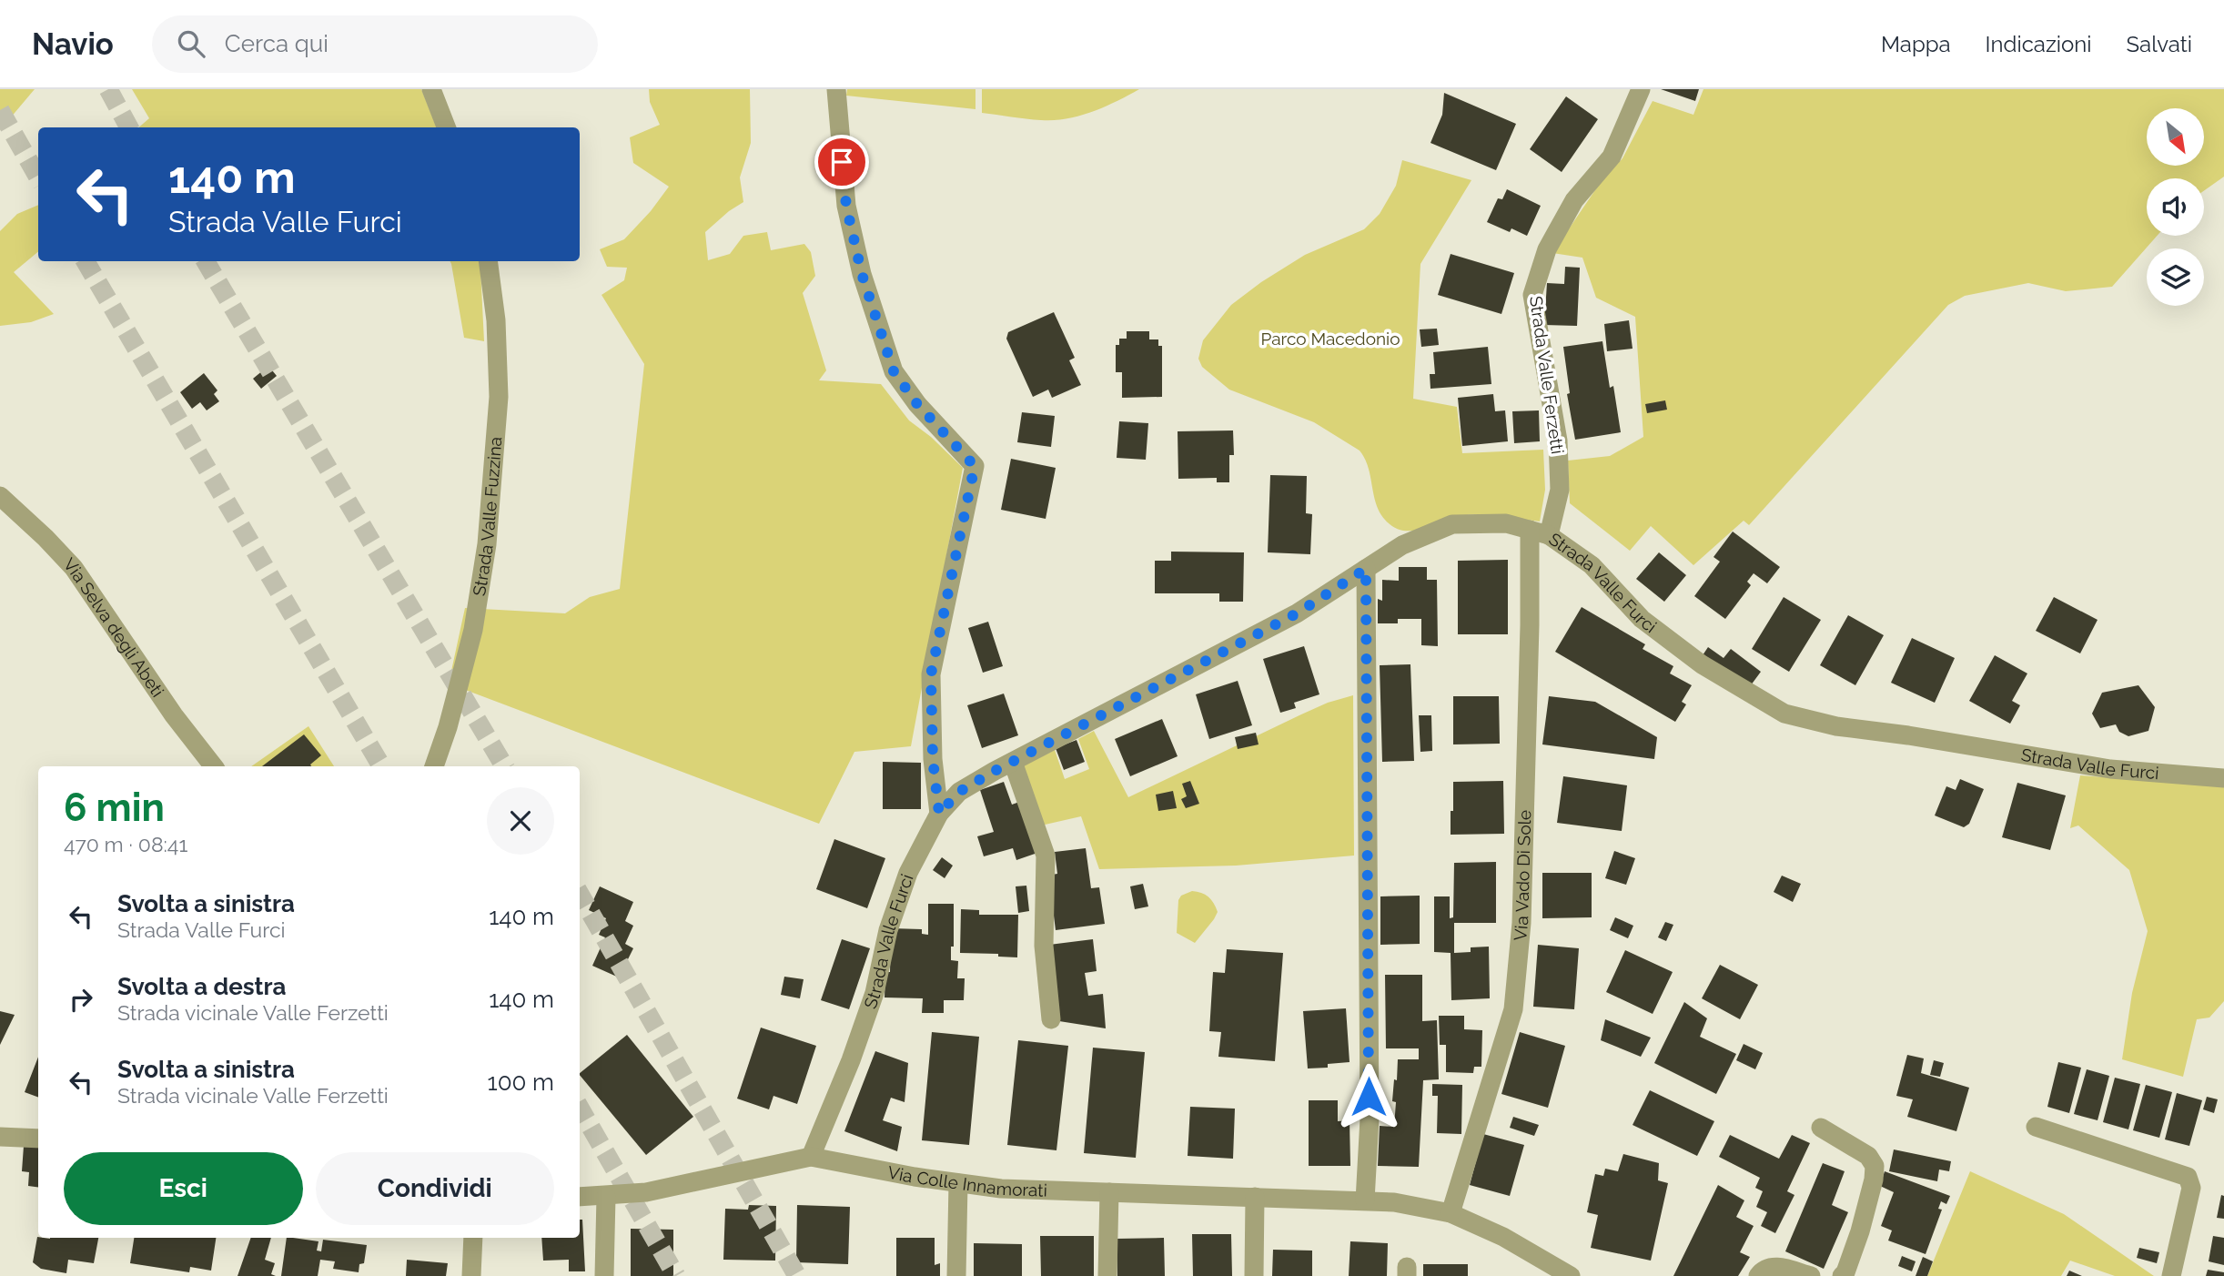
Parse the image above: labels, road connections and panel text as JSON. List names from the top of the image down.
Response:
{
  "streets": {
    "street": [
      "Strada Valle Ferzetti",
      "Strada Valle Fuzzina",
      "Strada Valle Furci",
      "Via Selva degli Abeti",
      "Via Vado Di Sole",
      "Via Colle Innamorati"
    ]
  },
  "crossings": [
    ["Strada Valle Ferzetti", "Strada Valle Furci"],
    ["Strada Valle Furci", "Via Vado Di Sole"],
    ["Strada Valle Furci", "Via Colle Innamorati"],
    ["Via Vado Di Sole", "Via Colle Innamorati"]
  ],
  "parks": ["Parco Macedonio"],
  "north": "bottom right",
  "page": {
    "header": "Navio",
    "search": "Cerca qui",
    "nav": ["Mappa", "Indicazioni", "Salvati"],
    "turn": ["140 m", "Strada Valle Furci"],
    "heading": ["6 min", "470 m · 08:41"],
    "list": [
      {
        "name": "Svolta a sinistra",
        "note": "Strada Valle Furci",
        "value": "140 m"
      },
      {
        "name": "Svolta a destra",
        "note": "Strada vicinale Valle Ferzetti",
        "value": "140 m"
      },
      {
        "name": "Svolta a sinistra",
        "note": "Strada vicinale Valle Ferzetti",
        "value": "100 m"
      }
    ],
    "buttons": ["Esci", "Condividi"]
  }
}
